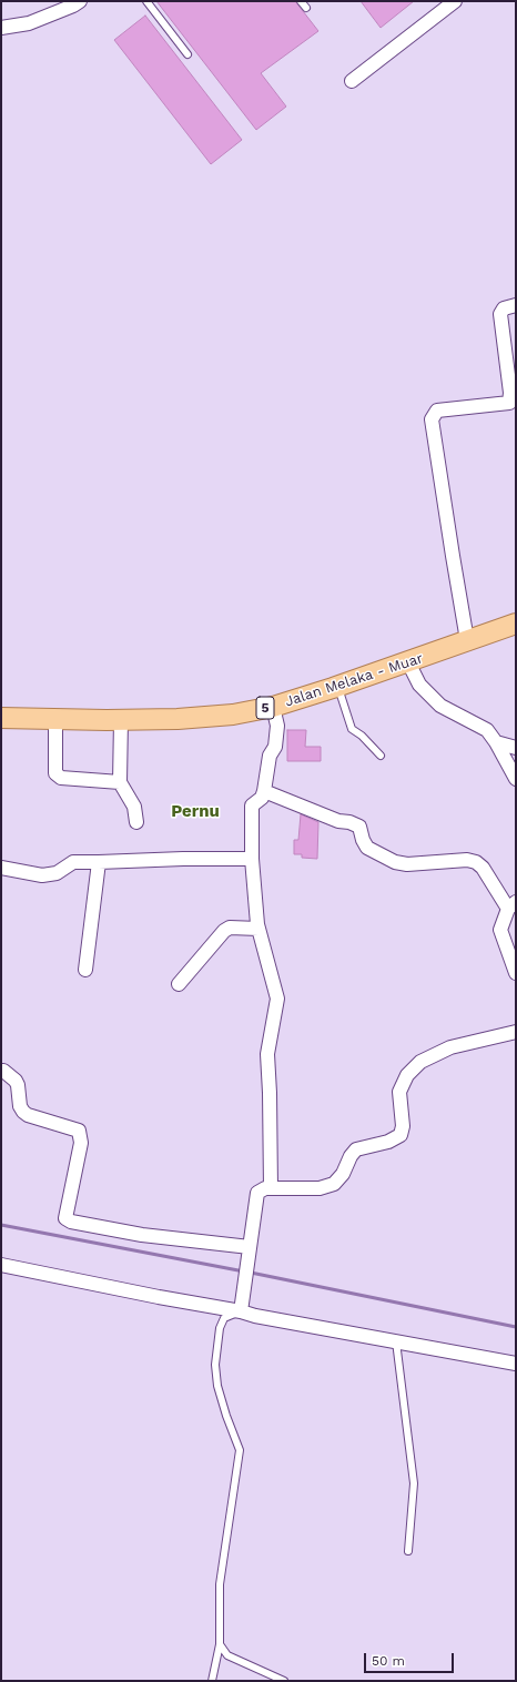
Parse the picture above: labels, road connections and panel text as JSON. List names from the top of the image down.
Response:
{
  "streets": {
    "main road": ["Jalan Melaka - Muar", "5"]
  },
  "districts": ["Pernu"],
  "scale_bar": "50 m"
}
